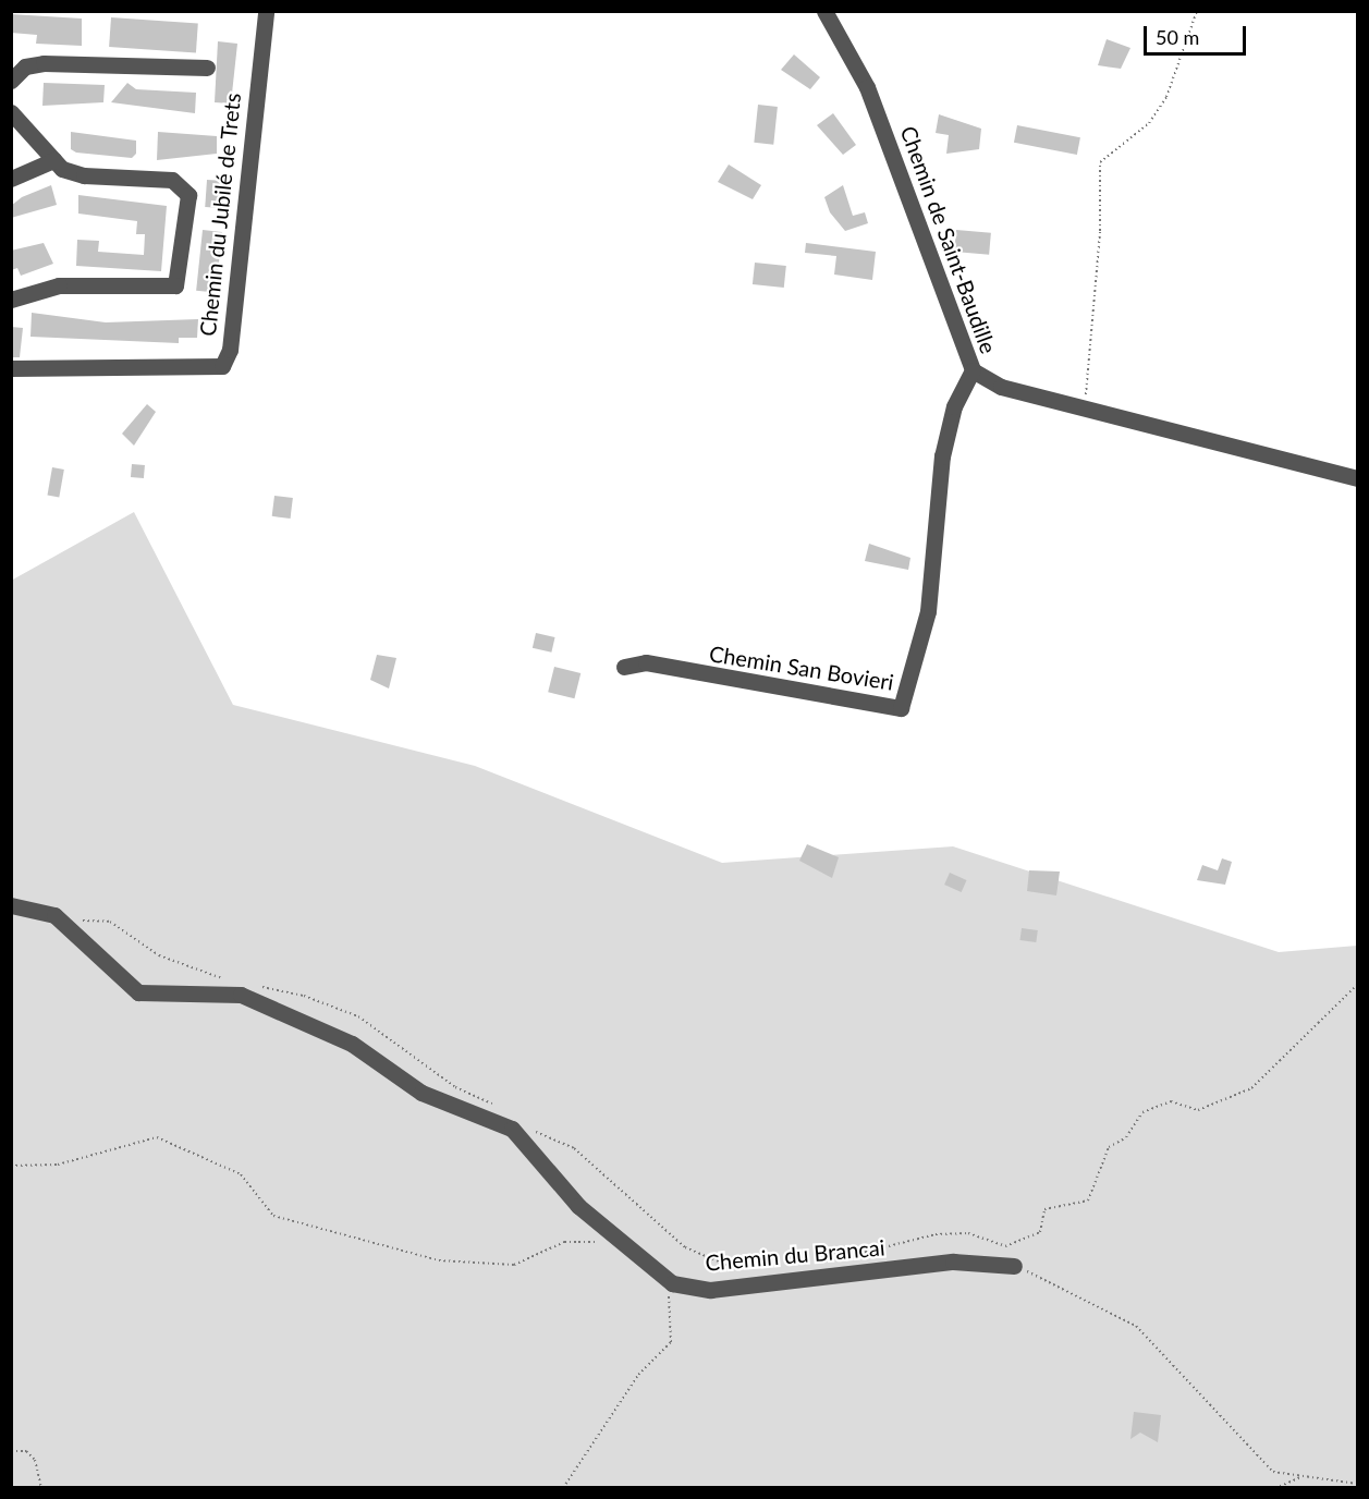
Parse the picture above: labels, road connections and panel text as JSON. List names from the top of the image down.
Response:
{
  "streets": {
    "street": [
      "Chemin du Jubilé de Trets",
      "Chemin de Saint-Baudille",
      "Chemin San Bovieri",
      "Chemin du Brancai"
    ]
  },
  "crossings": [
    ["Chemin de Saint-Baudille", "Chemin San Bovieri"]
  ],
  "scale_bar": "50 m"
}
